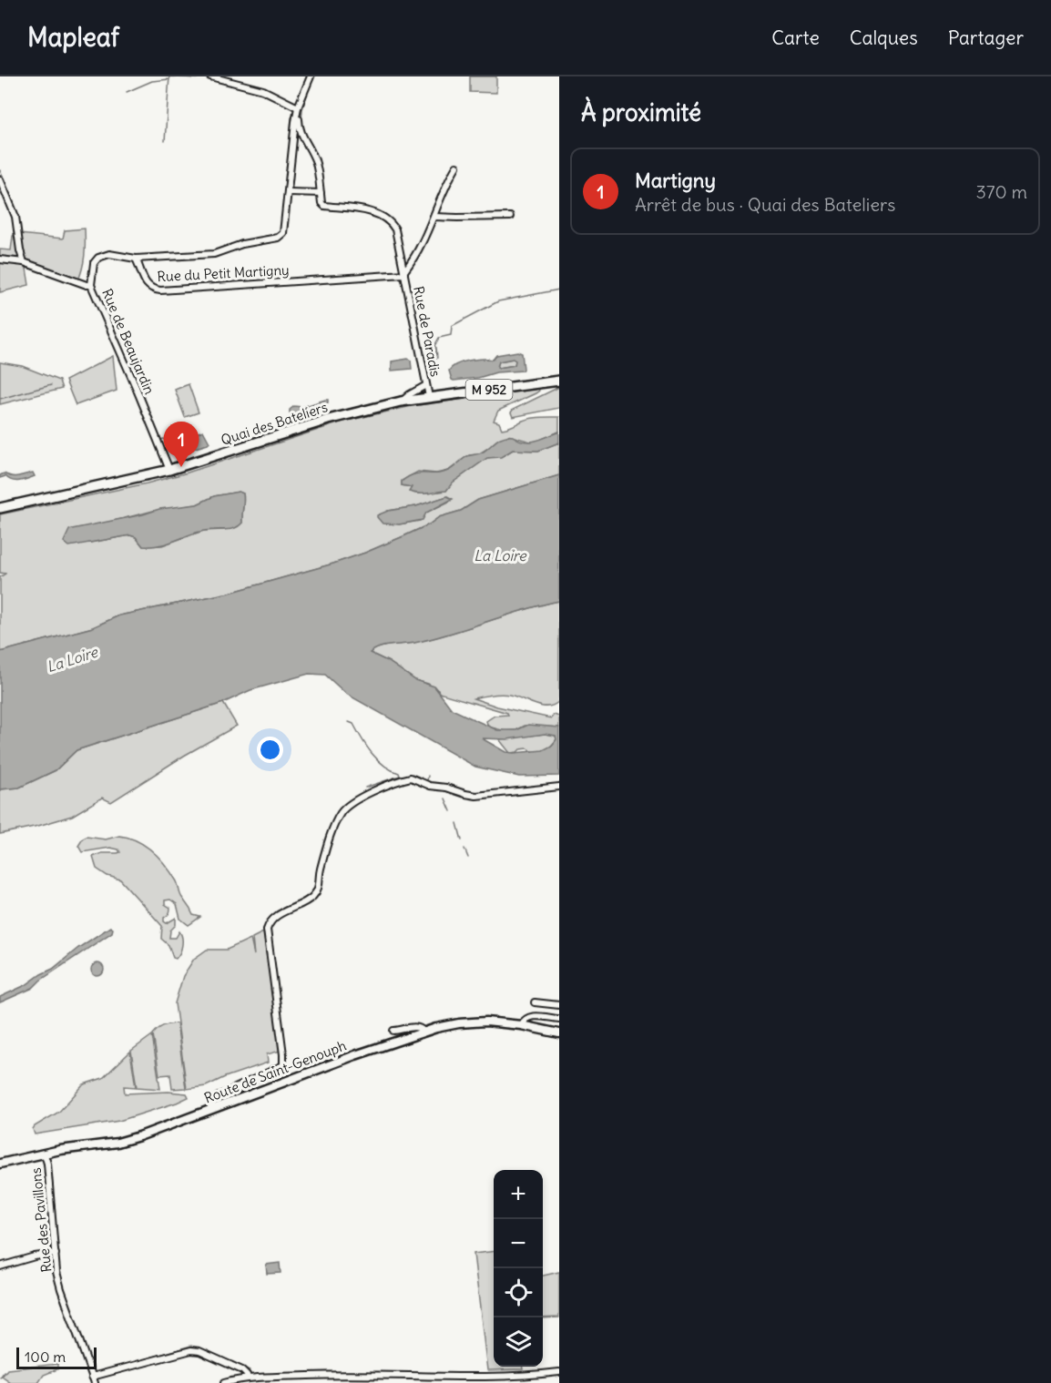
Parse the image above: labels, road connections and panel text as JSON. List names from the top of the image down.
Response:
{
  "streets": {
    "main road": ["M 952", "Quai des Bateliers"],
    "street": [
      "Rue du Petit Martigny",
      "Rue de Paradis",
      "Rue de Beaujardin",
      "Route de Saint-Genouph",
      "Rue des Pavillons"
    ]
  },
  "crossings": [
    ["Rue du Petit Martigny", "Rue de Paradis"],
    ["Rue du Petit Martigny", "Rue de Beaujardin"],
    ["Rue de Paradis", "Quai des Bateliers"],
    ["Rue de Beaujardin", "Quai des Bateliers"],
    ["Route de Saint-Genouph", "Rue des Pavillons"]
  ],
  "water": ["La Loire"],
  "scale_bar": "100 m",
  "page": {
    "header": "Mapleaf",
    "nav": ["Carte", "Calques", "Partager"],
    "heading": "À proximité",
    "list": [
      {
        "mark": "1",
        "name": "Martigny",
        "note": "Arrêt de bus · Quai des Bateliers",
        "value": "370 m"
      }
    ],
    "pins": "1",
    "map_buttons": ["+", "−"],
    "scale": "100 m"
  }
}
